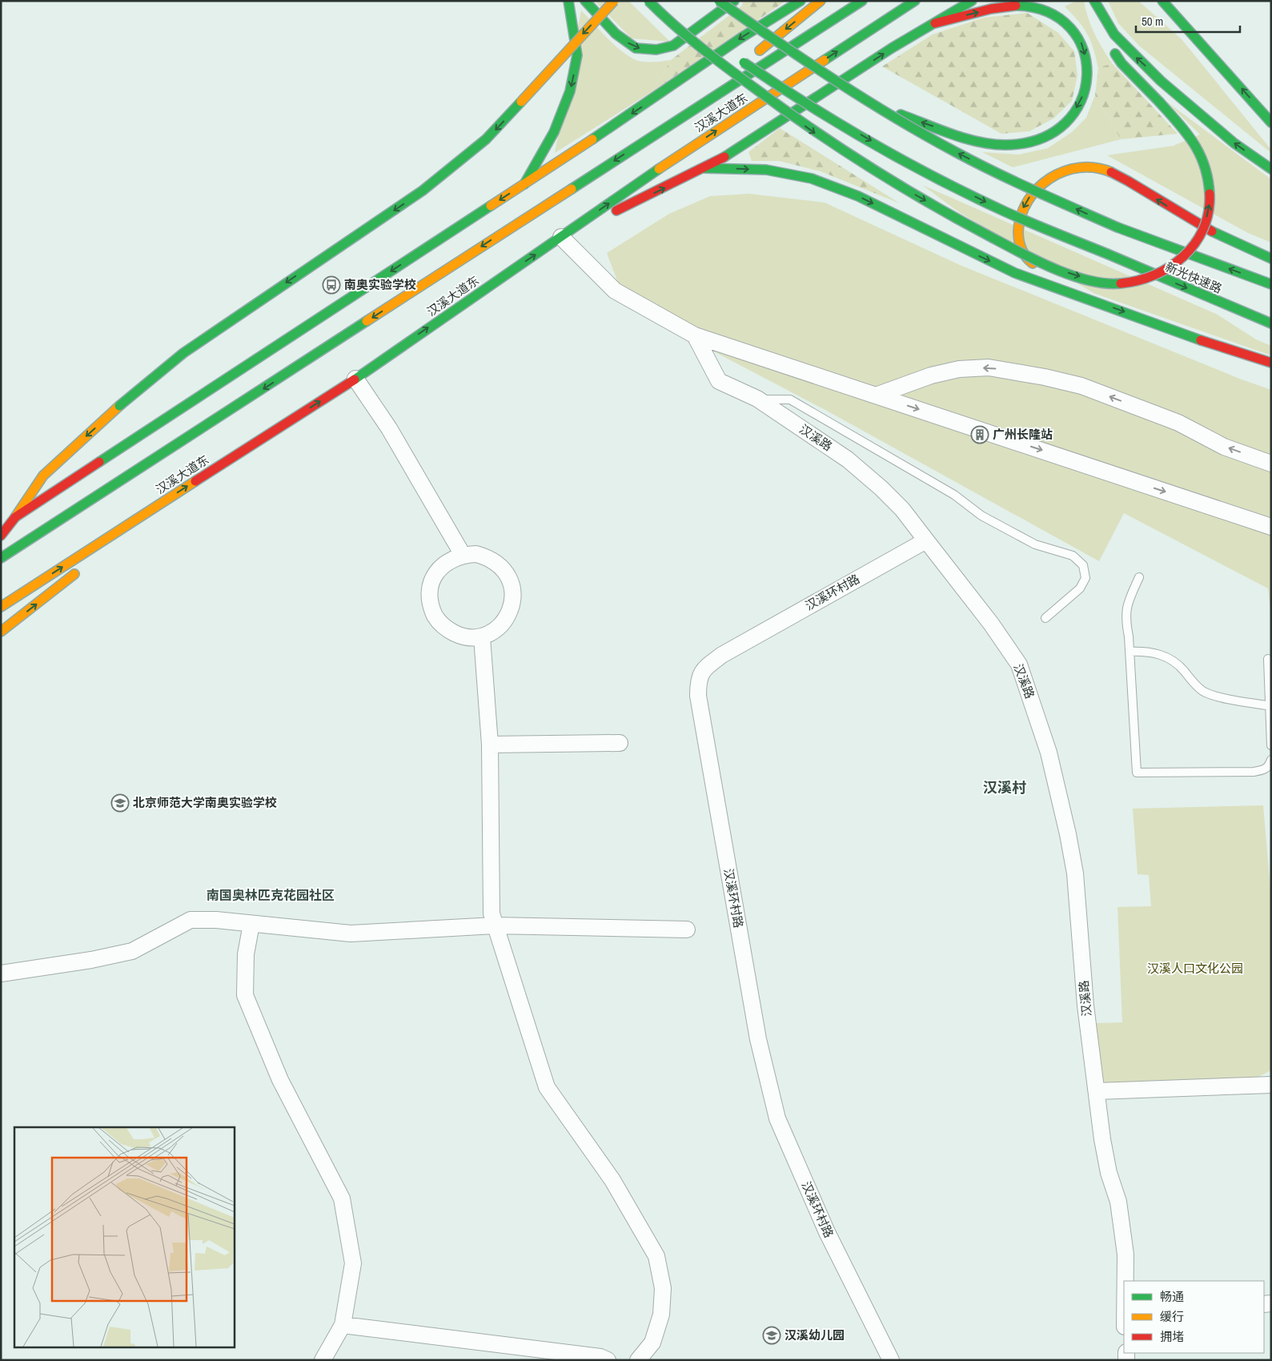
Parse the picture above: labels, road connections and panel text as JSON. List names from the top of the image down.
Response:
{
  "streets": {
    "main road": ["汉溪大道东", "新光快速路"],
    "street": ["汉溪路", "汉溪环村路"]
  },
  "crossings": [
    ["汉溪路", "汉溪环村路"]
  ],
  "districts": ["汉溪村", "南国奥林匹克花园社区"],
  "parks": ["汉溪人口文化公园"],
  "places": {
    "bus stop": ["南奥实验学校"],
    "building": ["广州长隆站"],
    "school or university": ["北京师范大学南奥实验学校", "汉溪幼儿园"]
  },
  "legend": ["畅通", "缓行", "拥堵"],
  "scale_bar": "50 m"
}
